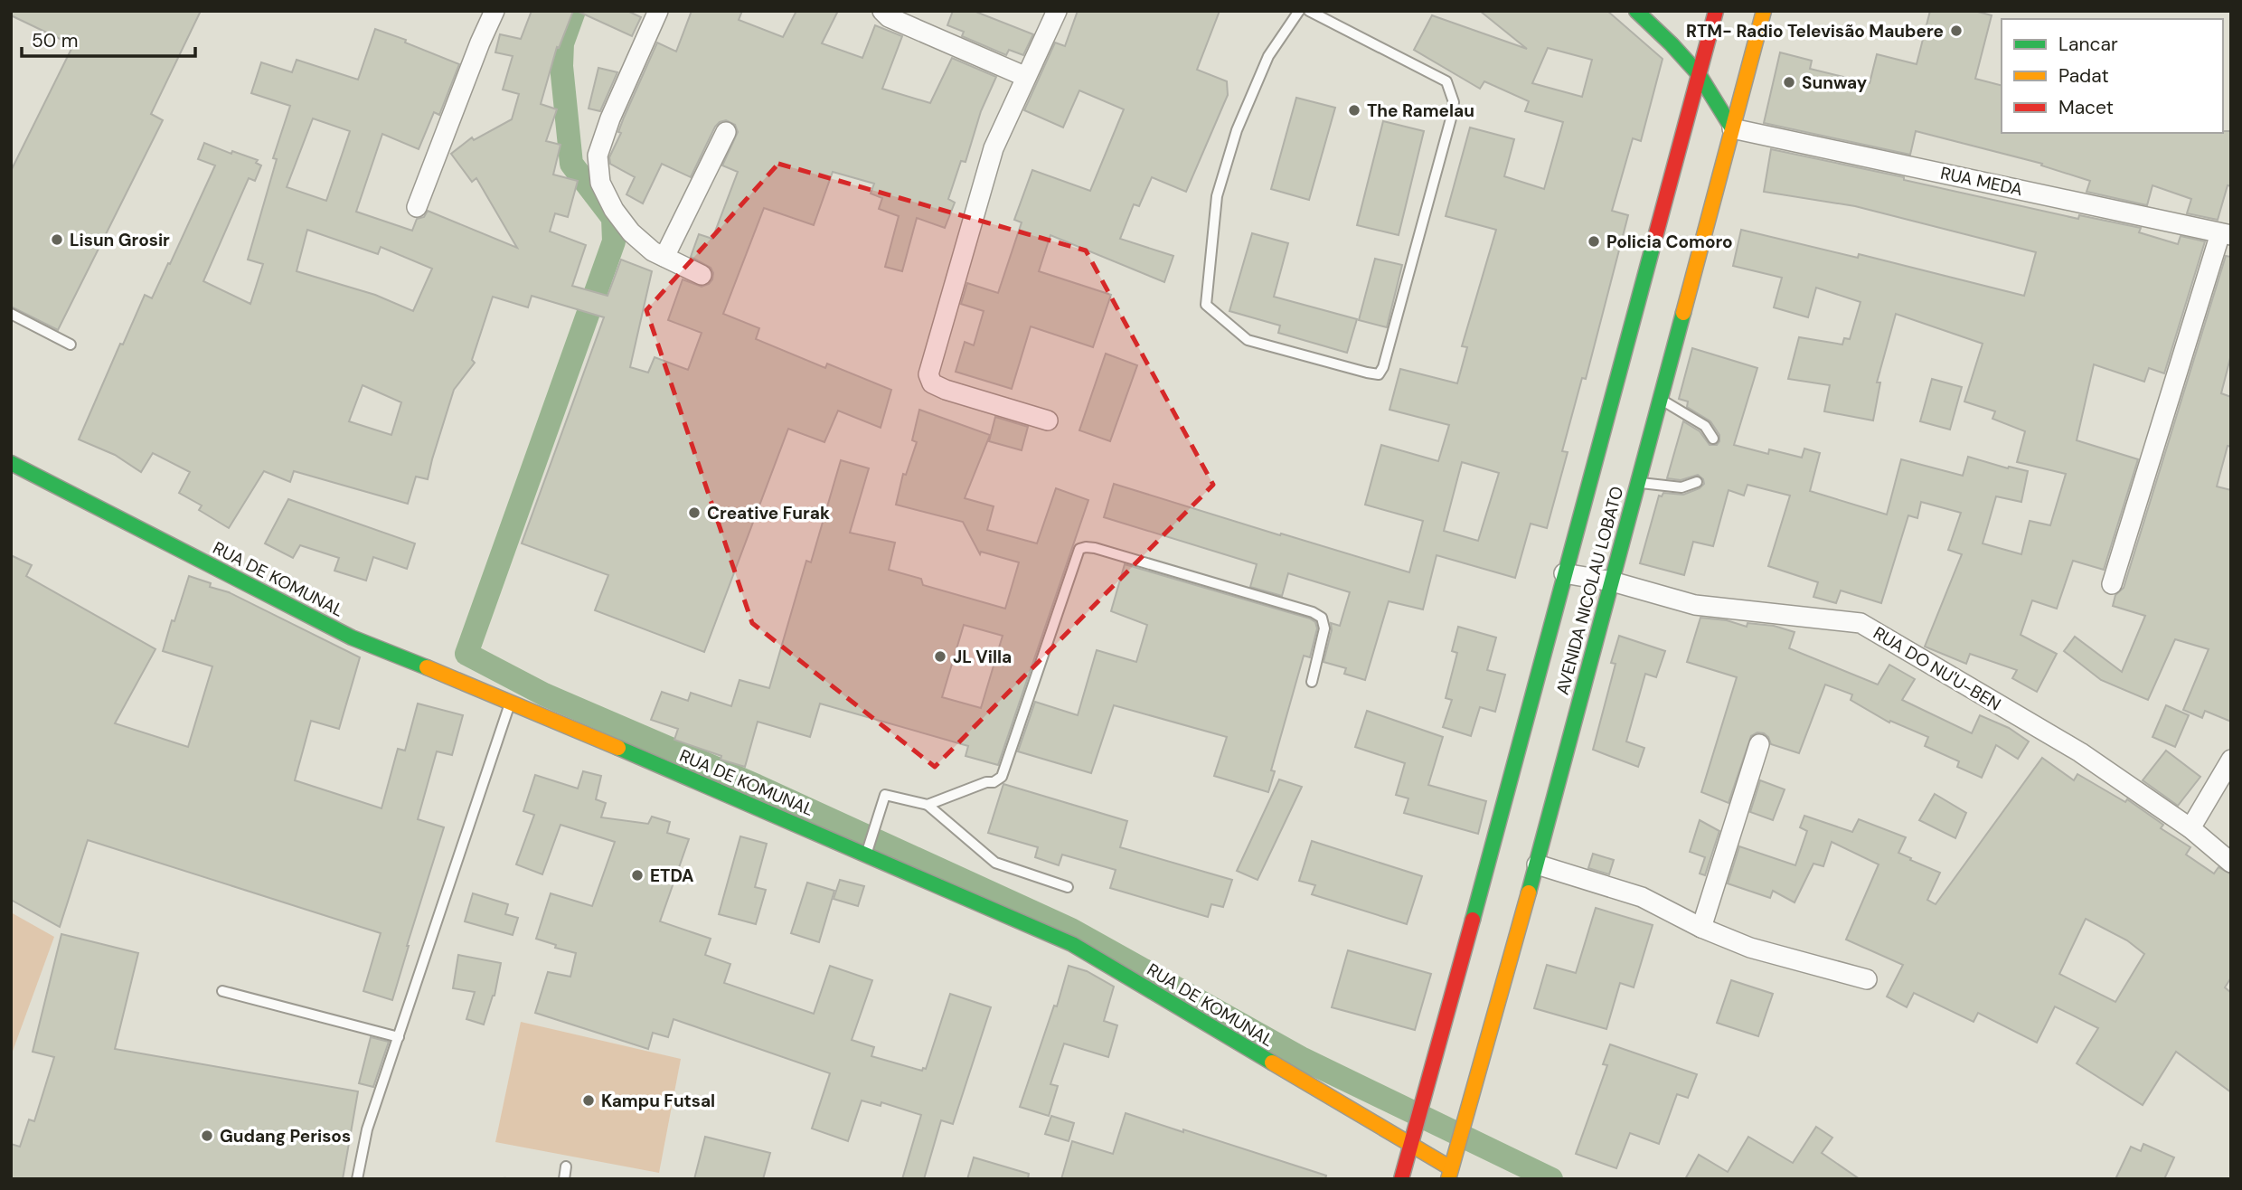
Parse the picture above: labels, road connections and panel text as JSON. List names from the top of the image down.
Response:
{
  "streets": {
    "main road": ["RUA DE KOMUNAL", "AVENIDA NICOLAU LOBATO"],
    "street": ["RUA MEDA", "RUA DO NU'U-BEN"]
  },
  "crossings": [
    ["RUA MEDA", "AVENIDA NICOLAU LOBATO"],
    ["RUA DE KOMUNAL", "AVENIDA NICOLAU LOBATO"],
    ["AVENIDA NICOLAU LOBATO", "RUA DO NU'U-BEN"]
  ],
  "places": [
    "RTM- Radio Televisão Maubere",
    "Sunway",
    "The Ramelau",
    "Lisun Grosir",
    "Policia Comoro",
    "Creative Furak",
    "JL Villa",
    "ETDA",
    "Kampu Futsal",
    "Gudang Perisos"
  ],
  "legend": ["Lancar", "Padat", "Macet"],
  "scale_bar": "50 m"
}
